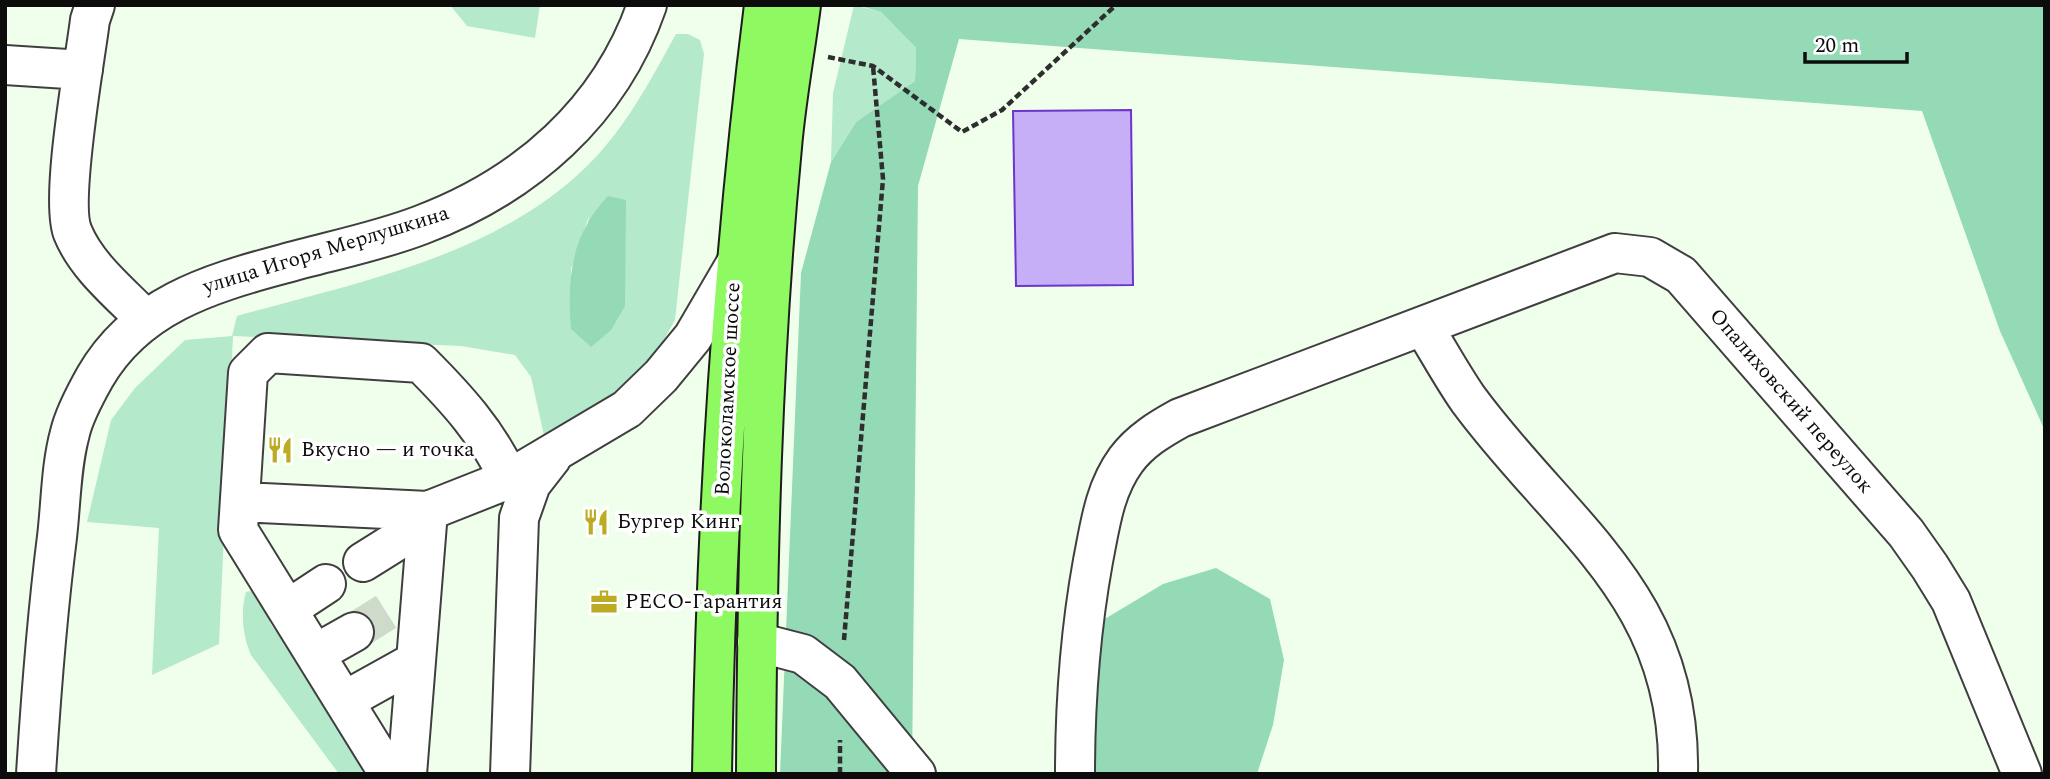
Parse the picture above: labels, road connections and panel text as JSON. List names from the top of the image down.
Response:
{
  "streets": {
    "main road": ["Волоколамское шоссе"],
    "street": ["улица Игоря Мерлушкина", "Опалиховский переулок"]
  },
  "places": {
    "restaurant": ["Вкусно — и точка", "Бургер Кинг"],
    "office": ["РЕСО-Гарантия"]
  },
  "scale_bar": "20 m"
}
